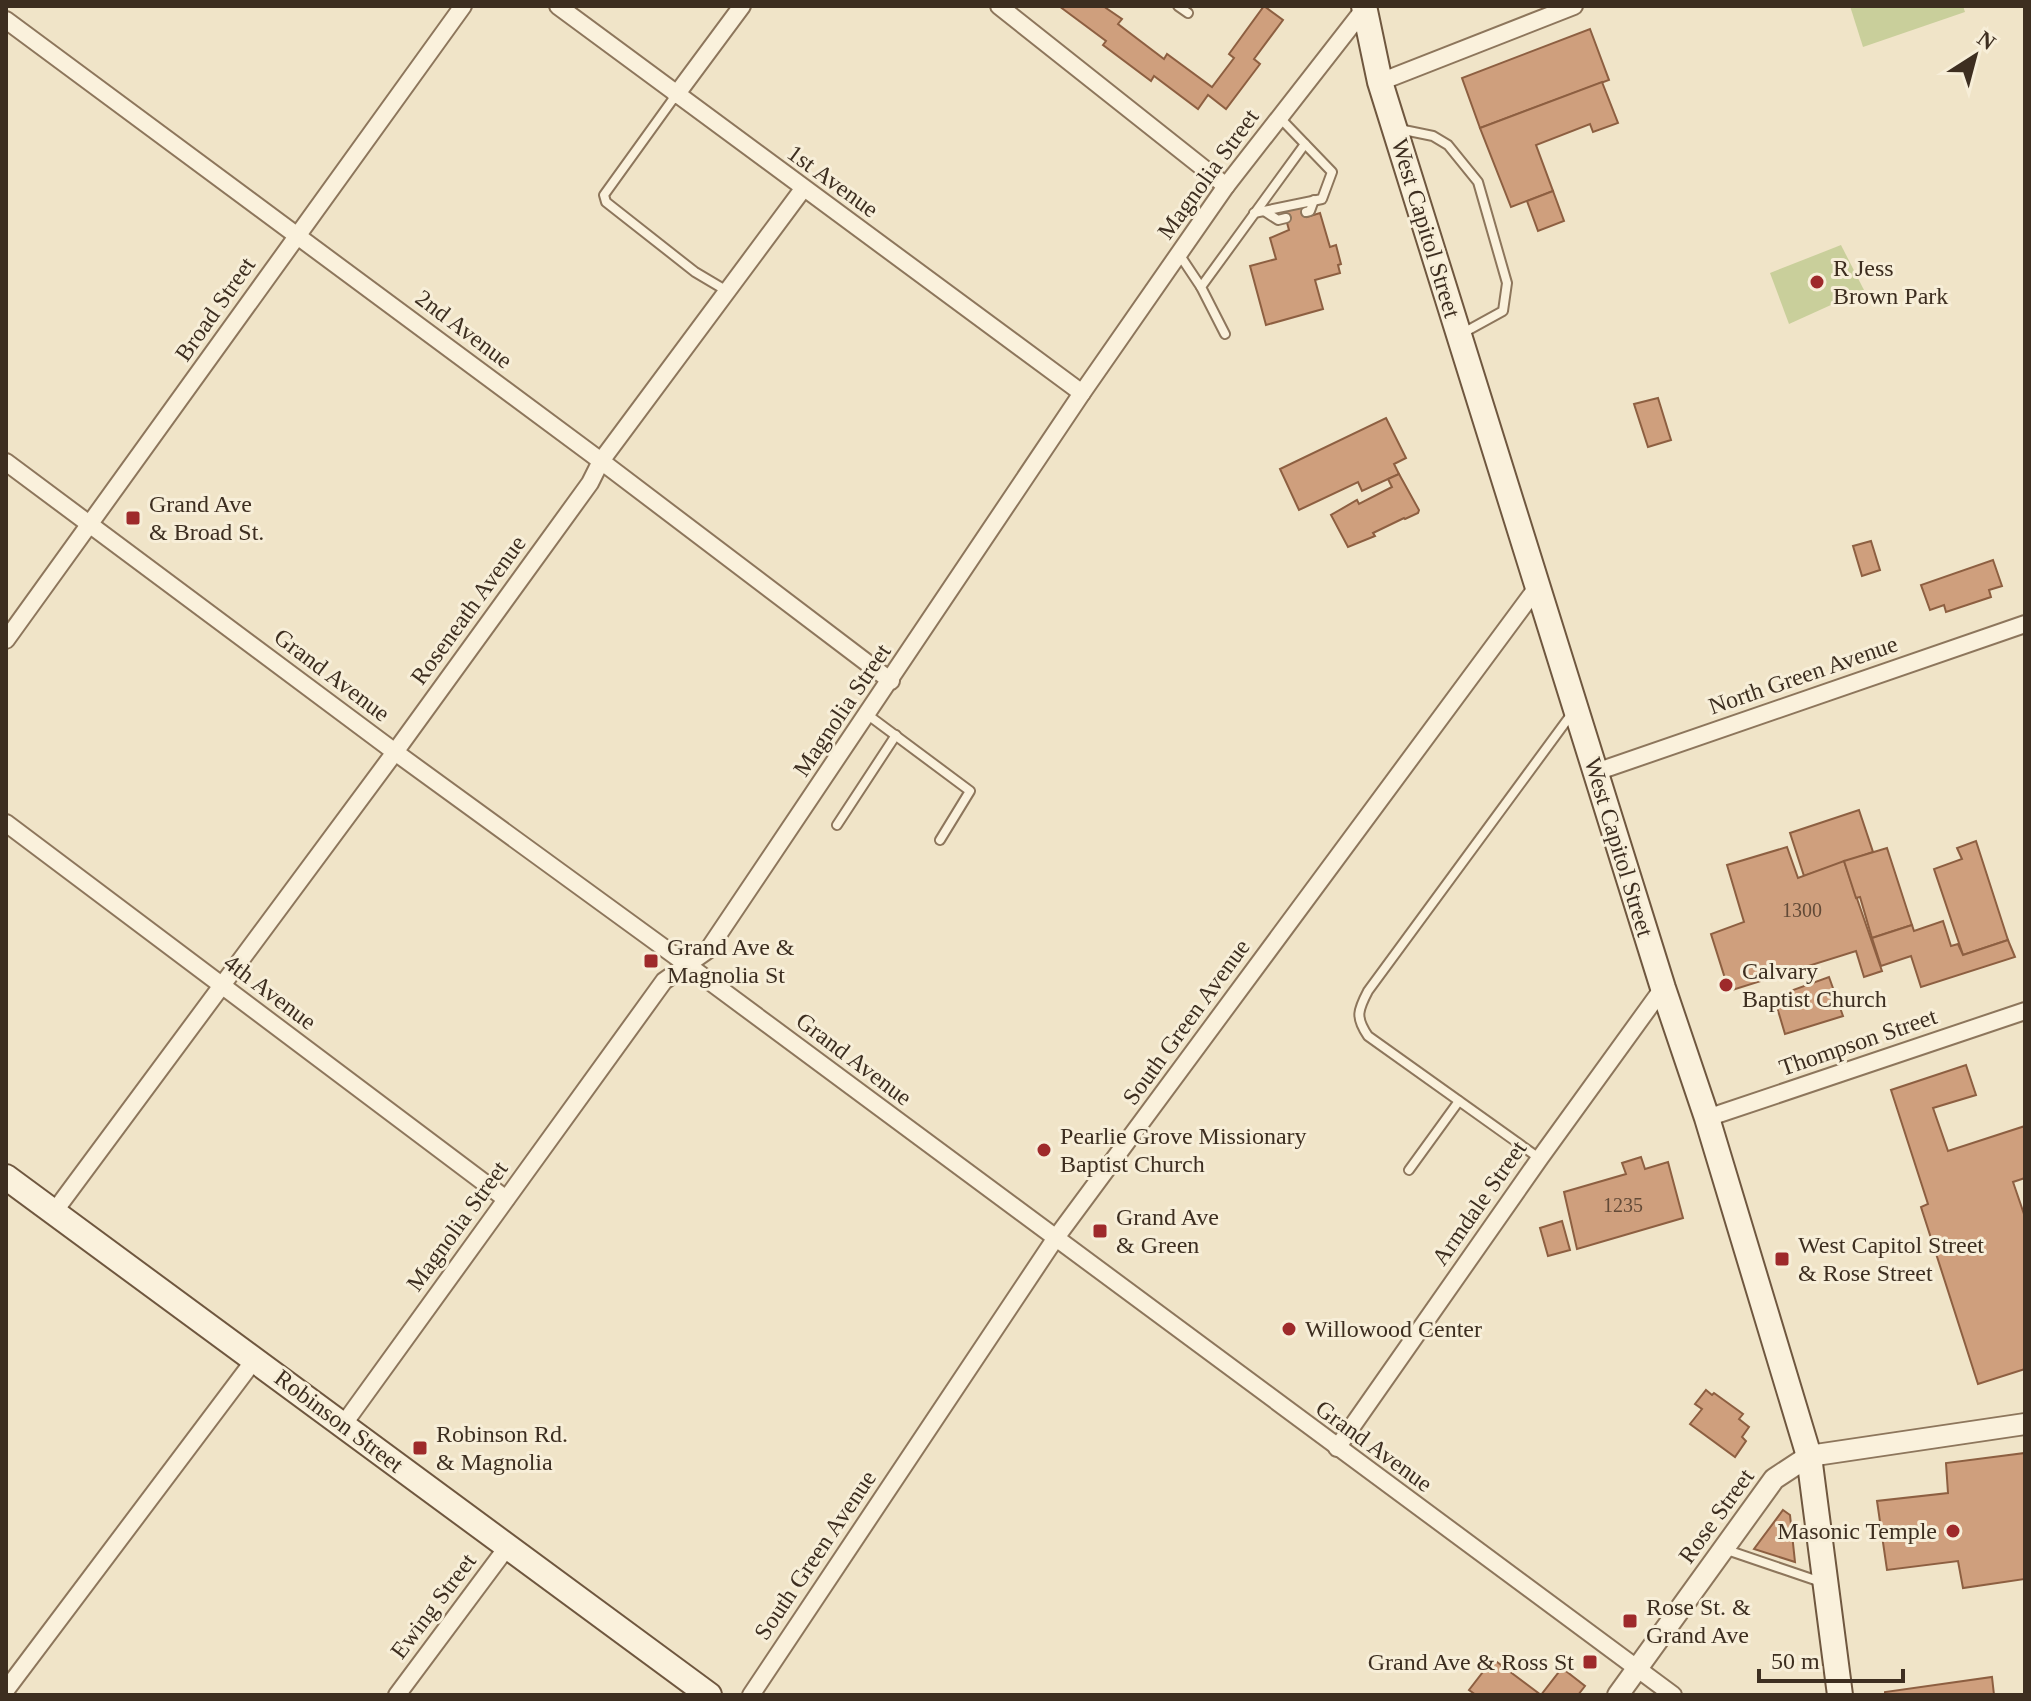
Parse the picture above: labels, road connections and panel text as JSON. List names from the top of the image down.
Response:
{
  "streets": {
    "main road": ["West Capitol Street", "Robinson Street"],
    "street": [
      "Magnolia Street",
      "1st Avenue",
      "Broad Street",
      "2nd Avenue",
      "Roseneath Avenue",
      "Grand Avenue",
      "North Green Avenue",
      "4th Avenue",
      "South Green Avenue",
      "Thompson Street",
      "Armdale Street",
      "Rose Street",
      "Ewing Street"
    ]
  },
  "crossings": [
    ["Magnolia Street", "1st Avenue"],
    ["Magnolia Street", "West Capitol Street"],
    ["Magnolia Street", "2nd Avenue"],
    ["Magnolia Street", "Grand Avenue"],
    ["Magnolia Street", "4th Avenue"],
    ["Magnolia Street", "Robinson Street"],
    ["1st Avenue", "Roseneath Avenue"],
    ["West Capitol Street", "North Green Avenue"],
    ["West Capitol Street", "South Green Avenue"],
    ["West Capitol Street", "Thompson Street"],
    ["West Capitol Street", "Armdale Street"],
    ["West Capitol Street", "Rose Street"],
    ["Broad Street", "2nd Avenue"],
    ["Broad Street", "Grand Avenue"],
    ["2nd Avenue", "Roseneath Avenue"],
    ["Roseneath Avenue", "Grand Avenue"],
    ["Roseneath Avenue", "4th Avenue"],
    ["Roseneath Avenue", "Robinson Street"],
    ["Grand Avenue", "South Green Avenue"],
    ["Grand Avenue", "Armdale Street"],
    ["Grand Avenue", "Rose Street"],
    ["Robinson Street", "Ewing Street"]
  ],
  "places": {
    "other": [
      "R Jess Brown Park",
      "Calvary Baptist Church",
      "Pearlie Grove Missionary Baptist Church",
      "Willowood Center",
      "Masonic Temple"
    ],
    "transit": [
      "Grand Ave & Broad St.",
      "Grand Ave & Magnolia St",
      "Grand Ave & Green",
      "West Capitol Street & Rose Street",
      "Robinson Rd. & Magnolia",
      "Rose St. & Grand Ave",
      "Grand Ave & Ross St"
    ]
  },
  "house_numbers": ["1300", "1235"],
  "scale_bar": "50 m",
  "north": "top right"
}
